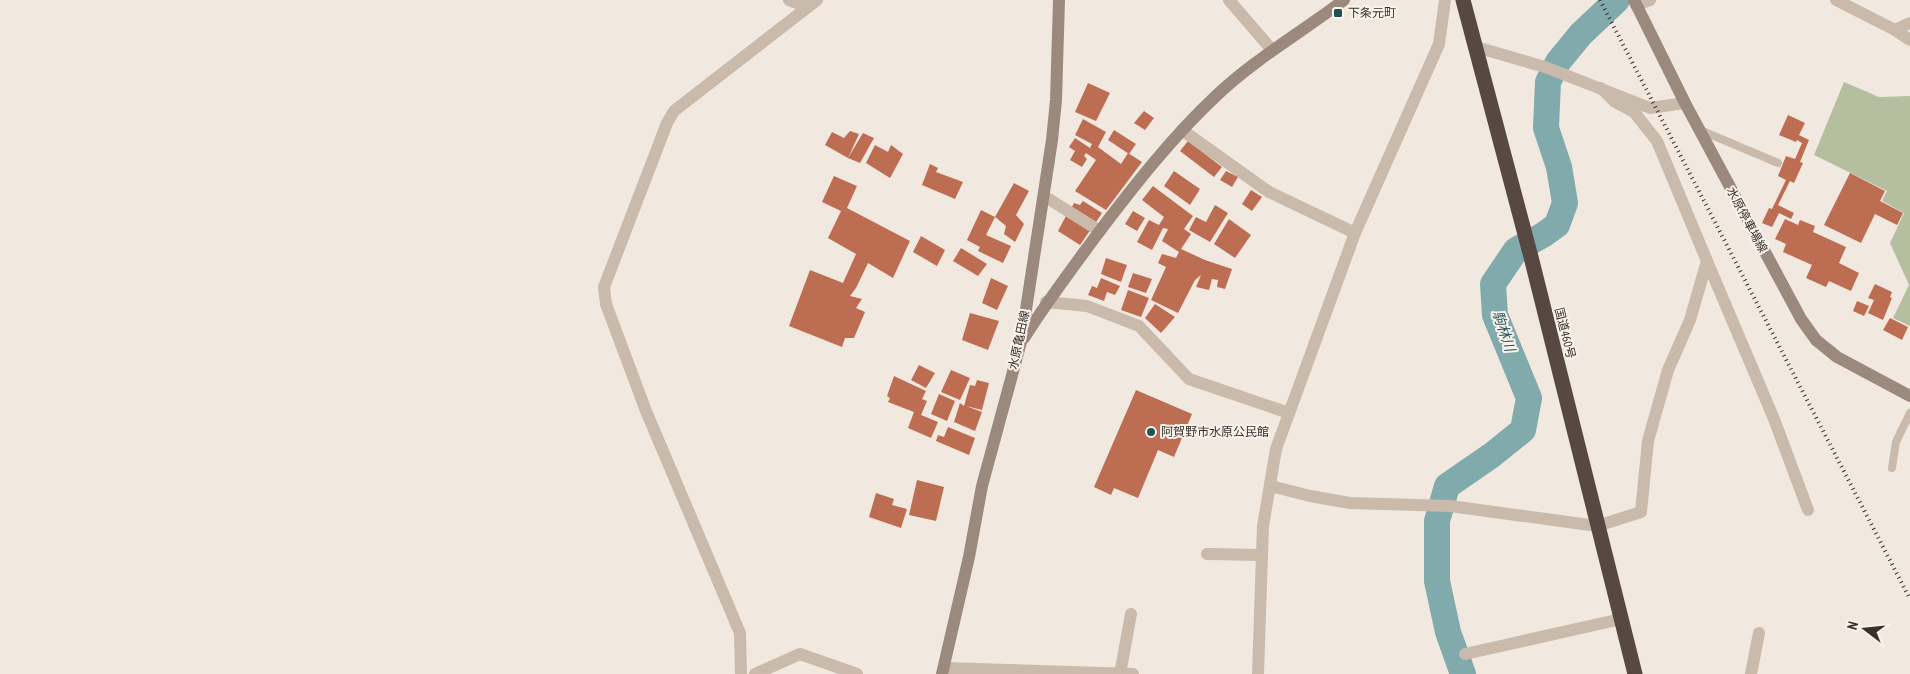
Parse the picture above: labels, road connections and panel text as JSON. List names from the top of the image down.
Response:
{
  "streets": {
    "highway": ["国道460号"],
    "main road": ["水原停車場線", "水原亀田線"]
  },
  "water": ["駒林川"],
  "places": {
    "transit": ["下条元町"],
    "other": ["阿賀野市水原公民館"]
  },
  "north": "left"
}
